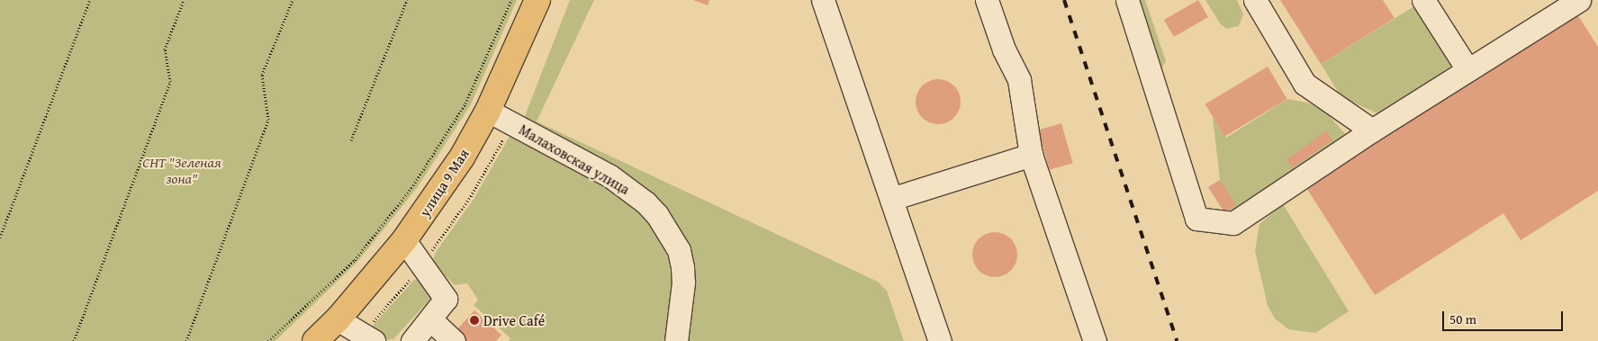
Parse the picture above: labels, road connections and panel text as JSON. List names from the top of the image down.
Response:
{
  "streets": {
    "main road": ["улица 9 Мая"],
    "street": ["Малаховская улица"]
  },
  "crossings": [
    ["Малаховская улица", "улица 9 Мая"]
  ],
  "parks": ["СНТ \"Зеленая зона\""],
  "places": ["Drive Café"],
  "scale_bar": "50 m"
}
